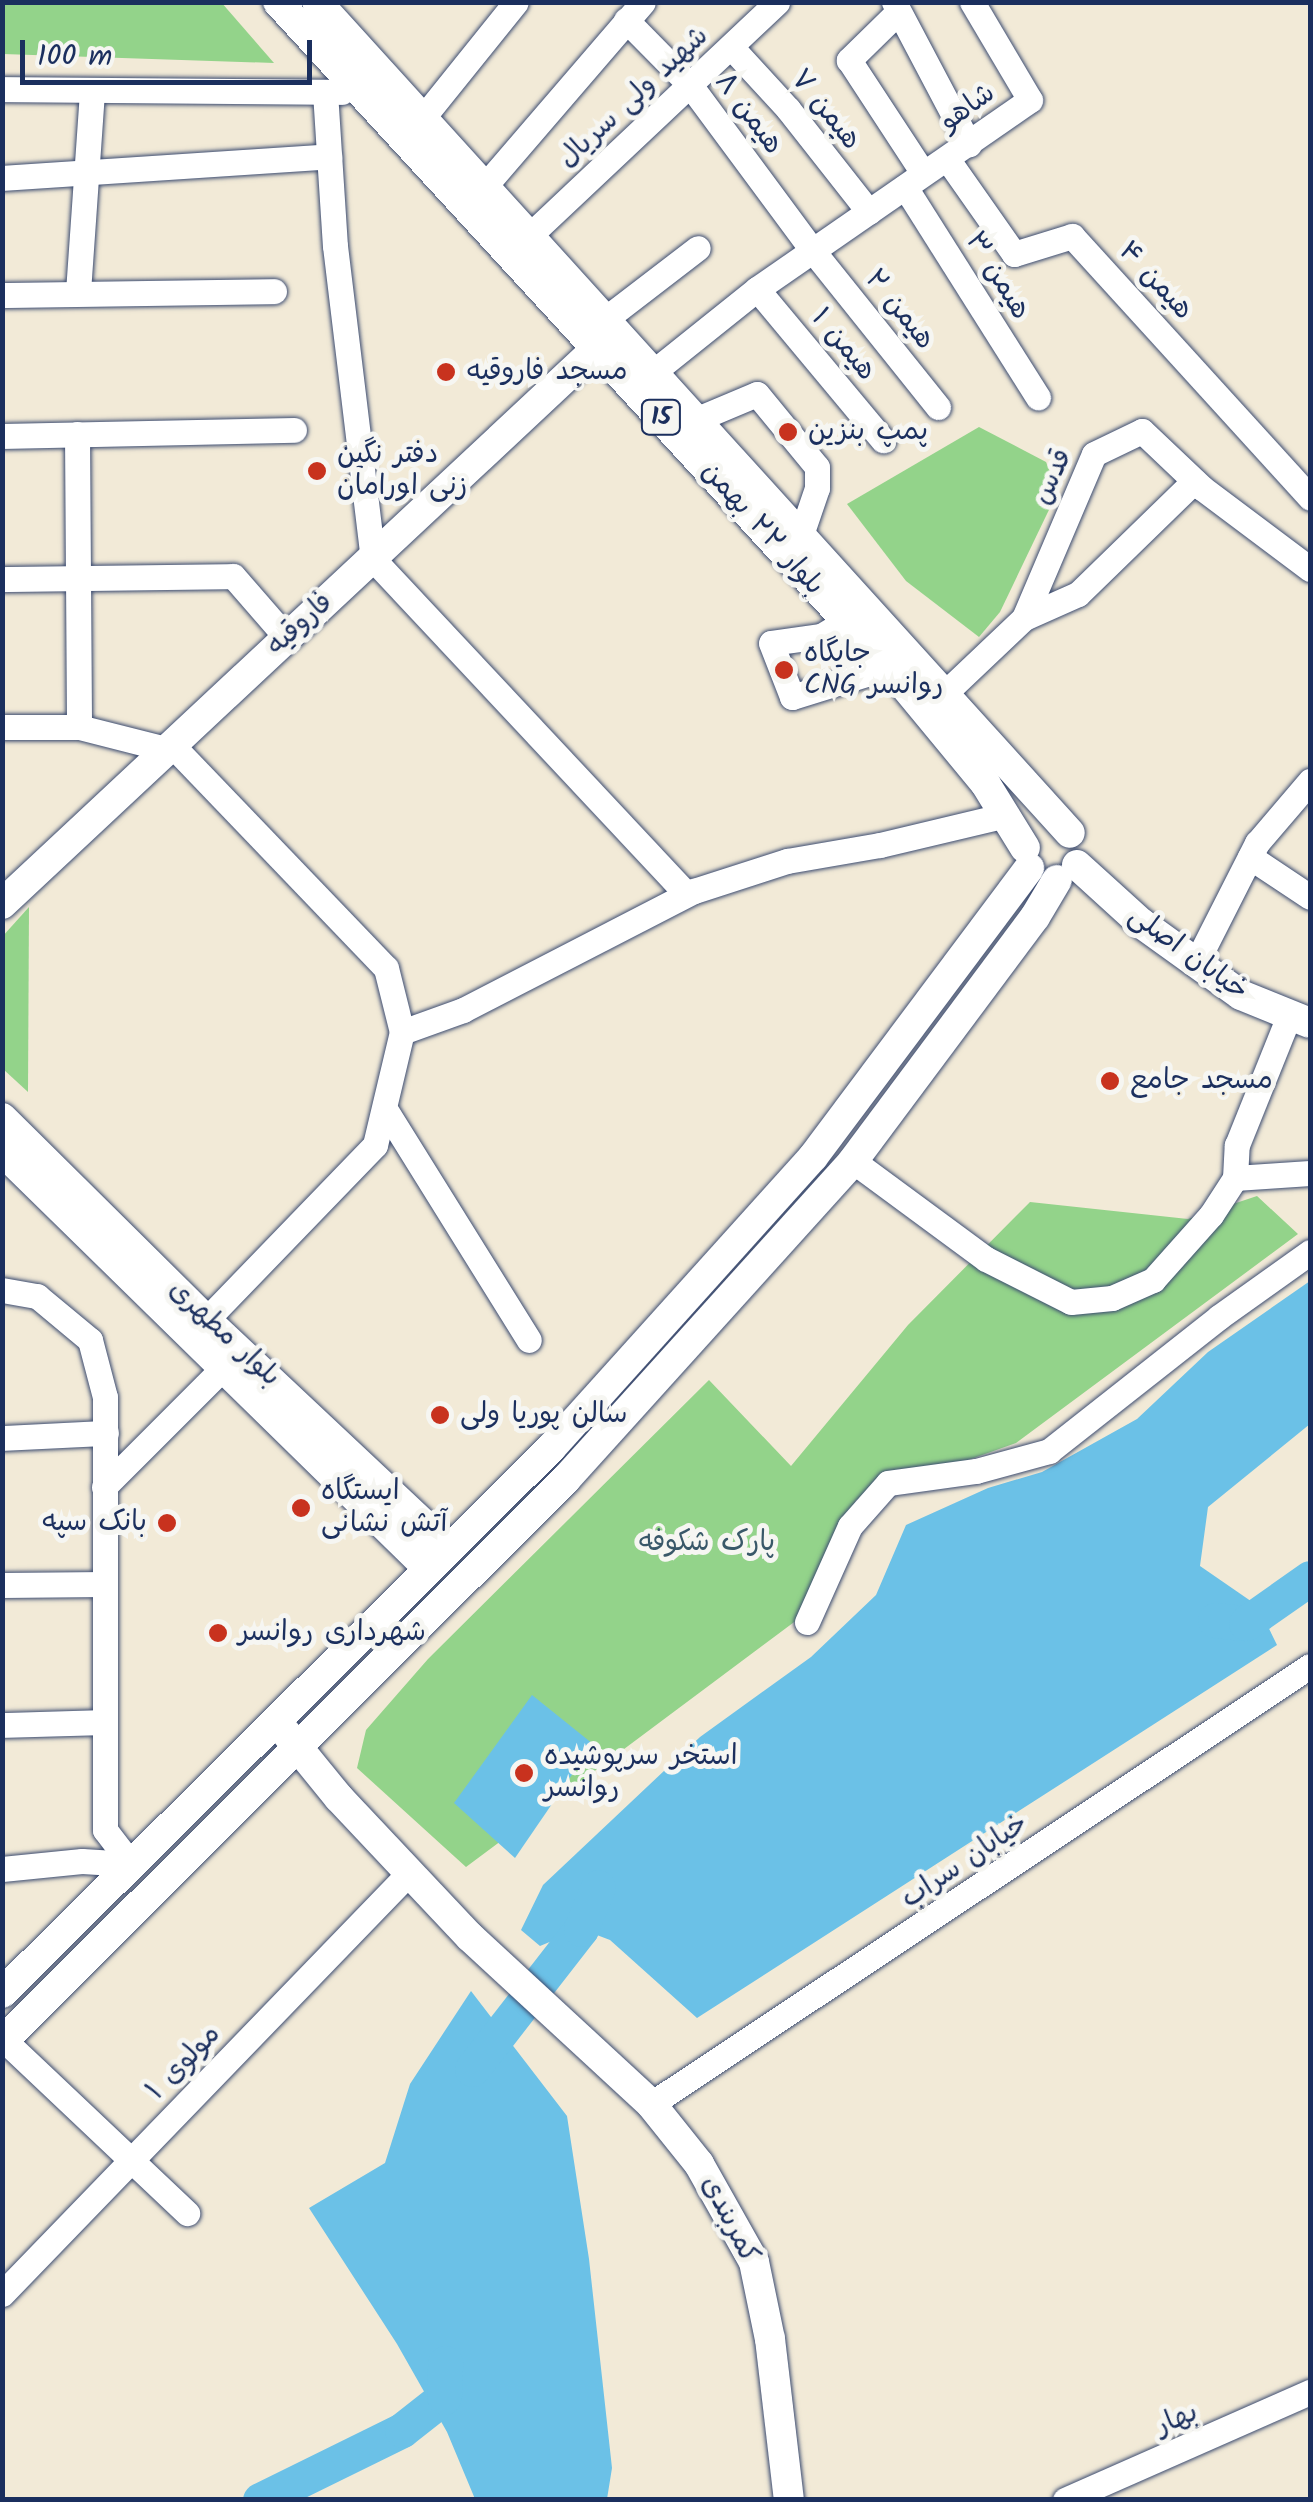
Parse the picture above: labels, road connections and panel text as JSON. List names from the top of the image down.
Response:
{
  "streets": {
    "main road": [
      "15",
      "بلوار ۲۲ بهمن",
      "فاروقیه",
      "خیابان اصلی",
      "بلوار مطهری",
      "کمربندی"
    ],
    "street": [
      "شهید ولی سریال",
      "شاهو",
      "هیمن ۷",
      "هیمن ۸",
      "هیمن ۳",
      "هیمن ۴",
      "هیمن ۲",
      "هیمن ۱",
      "قدس",
      "خیابان سراب",
      "مولوی ۱",
      "بهار"
    ]
  },
  "crossings": [
    ["شهید ولی سریال", "هیمن ۷"],
    ["شهید ولی سریال", "هیمن ۸"],
    ["شهید ولی سریال", "بلوار ۲۲ بهمن"],
    ["شاهو", "هیمن ۴"],
    ["هیمن ۸", "هیمن ۲"],
    ["15", "بلوار ۲۲ بهمن"],
    ["15", "خیابان اصلی"],
    ["قدس", "بلوار ۲۲ بهمن"],
    ["بلوار ۲۲ بهمن", "فاروقیه"],
    ["بلوار ۲۲ بهمن", "خیابان اصلی"],
    ["خیابان سراب", "کمربندی"],
    ["مولوی ۱", "کمربندی"]
  ],
  "parks": ["پارک شکوفه"],
  "places": [
    "مسجد فاروقیه",
    "پمپ بنزین",
    "دفتر نگین زنی اورامان",
    "جایگاه CNG روانسر",
    "مسجد جامع",
    "سالن پوریا ولی",
    "ایستگاه آتش نشانی",
    "بانک سپه",
    "شهرداری روانسر",
    "استخر سرپوشیده روانسر"
  ],
  "scale_bar": "100 m"
}
